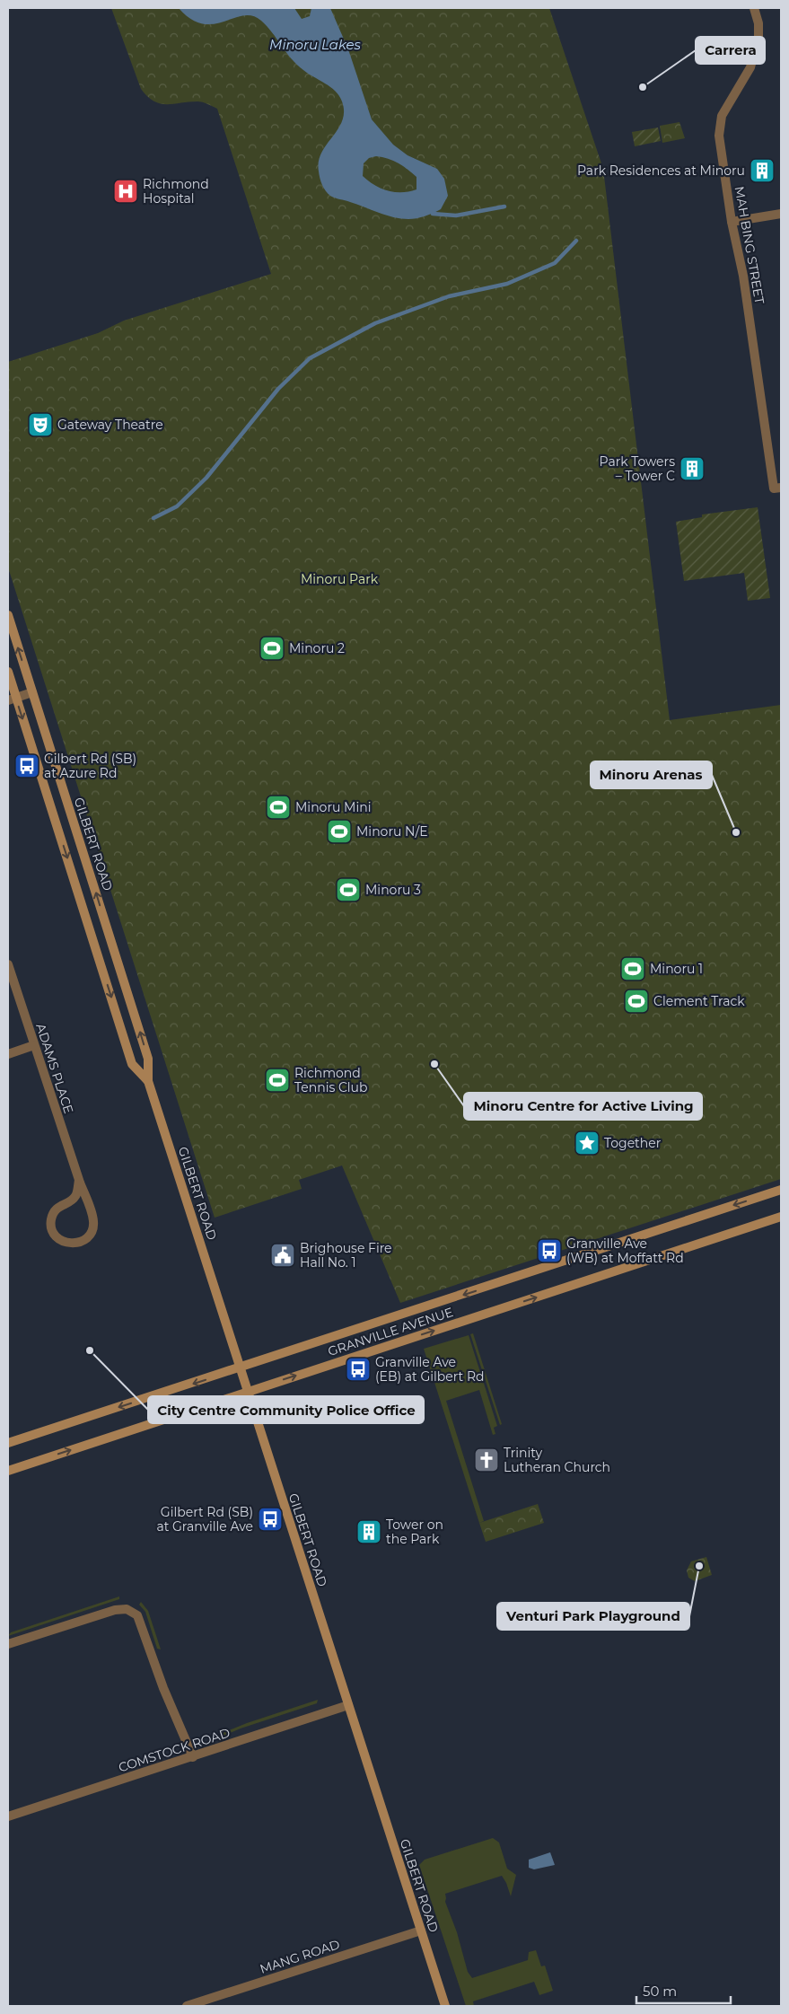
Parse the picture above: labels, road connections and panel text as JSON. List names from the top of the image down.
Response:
{
  "streets": {
    "main road": ["GILBERT ROAD", "GRANVILLE AVENUE"],
    "street": [
      "MAH BING STREET",
      "ADAMS PLACE",
      "COMSTOCK ROAD",
      "MANG ROAD"
    ]
  },
  "crossings": [
    ["GILBERT ROAD", "GRANVILLE AVENUE"],
    ["GILBERT ROAD", "COMSTOCK ROAD"],
    ["GILBERT ROAD", "MANG ROAD"]
  ],
  "water": ["Minoru Lakes"],
  "parks": ["Minoru Park"],
  "places": {
    "other": [
      "Carrera",
      "Minoru Arenas",
      "Minoru Centre for Active Living",
      "City Centre Community Police Office",
      "Venturi Park Playground"
    ],
    "building": ["Park Residences at Minoru", "Park Towers – Tower C", "Tower on the Park"],
    "hospital": ["Richmond Hospital"],
    "theatre": ["Gateway Theatre"],
    "sports": [
      "Minoru 2",
      "Minoru Mini",
      "Minoru N/E",
      "Minoru 3",
      "Minoru 1",
      "Clement Track",
      "Richmond Tennis Club"
    ],
    "bus stop": [
      "Gilbert Rd (SB) at Azure Rd",
      "Granville Ave (WB) at Moffatt Rd",
      "Granville Ave (EB) at Gilbert Rd",
      "Gilbert Rd (SB) at Granville Ave"
    ],
    "place": ["Together"],
    "public building": ["Brighouse Fire Hall No. 1"],
    "church": ["Trinity Lutheran Church"]
  },
  "scale_bar": "50 m"
}
